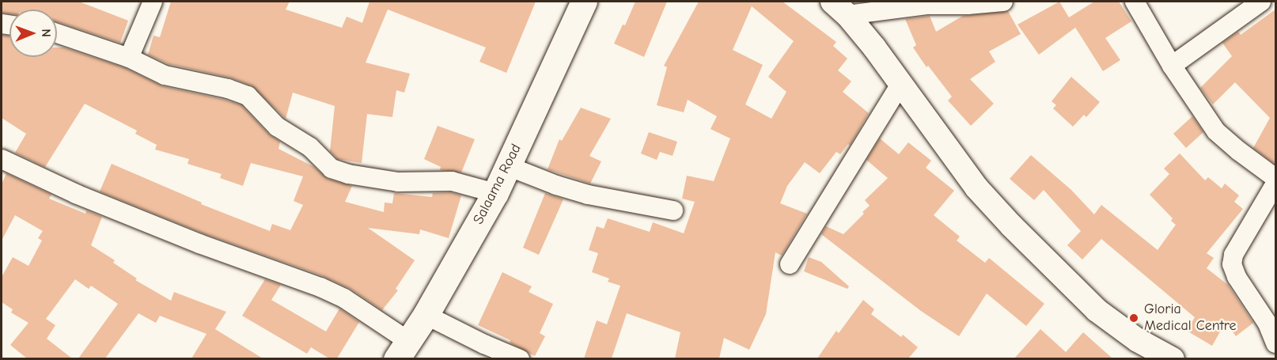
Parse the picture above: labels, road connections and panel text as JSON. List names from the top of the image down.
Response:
{
  "streets": {
    "main road": ["Salaama Road"]
  },
  "places": ["Gloria Medical Centre"],
  "north": "right"
}
